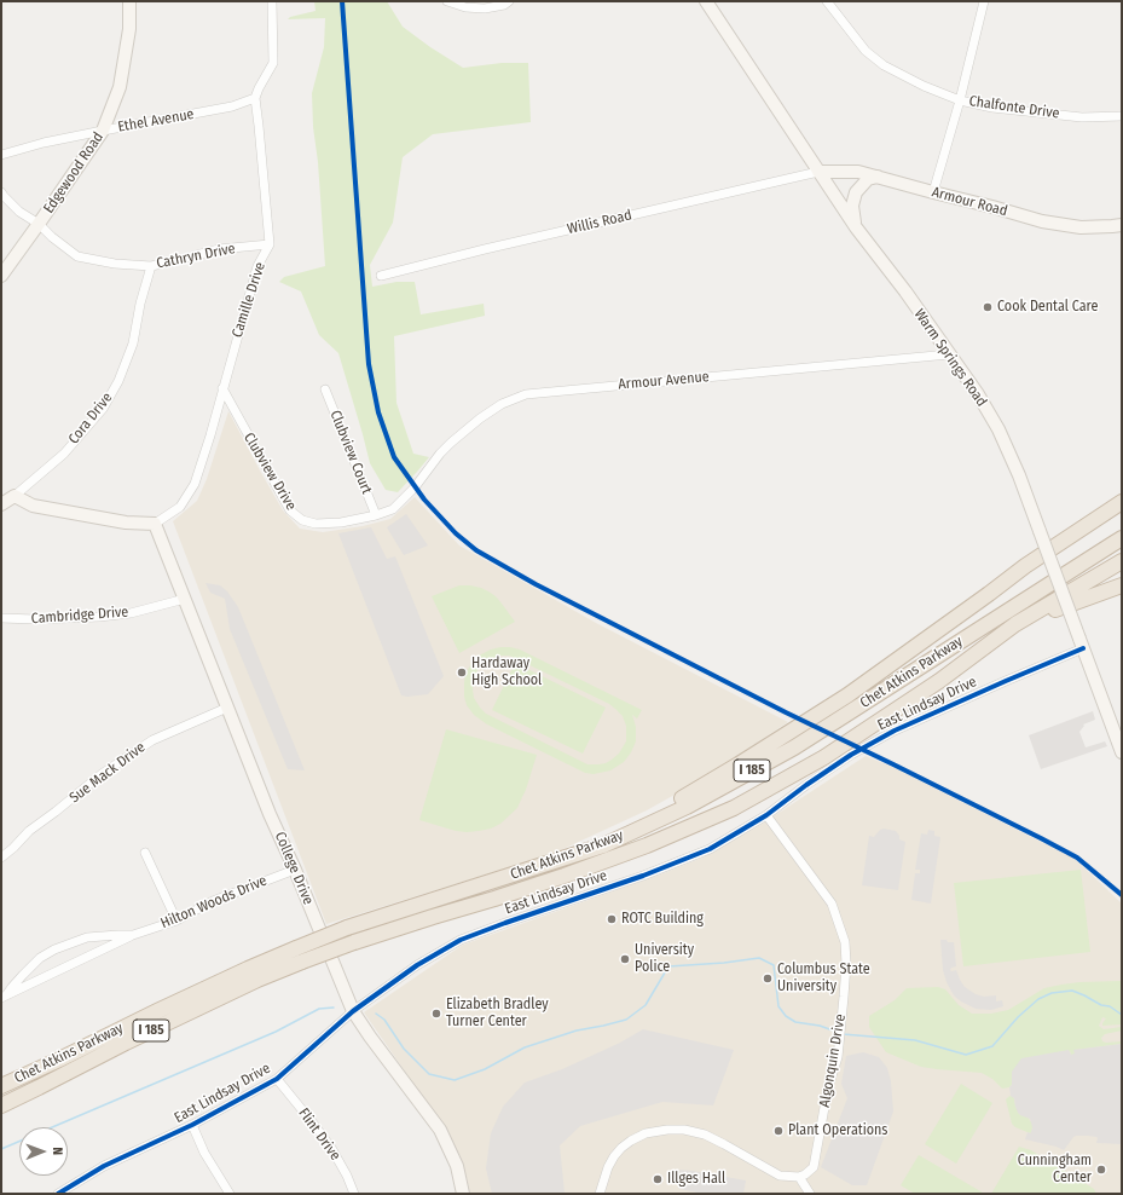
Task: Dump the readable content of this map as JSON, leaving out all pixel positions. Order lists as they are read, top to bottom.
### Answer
{
  "streets": {
    "highway": ["Chet Atkins Parkway", "I 185"],
    "street": [
      "Chalfonte Drive",
      "Ethel Avenue",
      "Edgewood Road",
      "Armour Road",
      "Willis Road",
      "Cathryn Drive",
      "Camille Drive",
      "Warm Springs Road",
      "Armour Avenue",
      "Cora Drive",
      "Clubview Court",
      "Clubview Drive",
      "Cambridge Drive",
      "East Lindsay Drive",
      "Sue Mack Drive",
      "College Drive",
      "Hilton Woods Drive",
      "Algonquin Drive",
      "Flint Drive"
    ]
  },
  "crossings": [
    ["Ethel Avenue", "Edgewood Road"],
    ["Ethel Avenue", "Camille Drive"],
    ["Edgewood Road", "Cathryn Drive"],
    ["Armour Road", "Willis Road"],
    ["Armour Road", "Warm Springs Road"],
    ["Willis Road", "Warm Springs Road"],
    ["Cathryn Drive", "Camille Drive"],
    ["Cathryn Drive", "Cora Drive"],
    ["Camille Drive", "Clubview Drive"],
    ["Camille Drive", "College Drive"],
    ["Warm Springs Road", "Armour Avenue"],
    ["Warm Springs Road", "East Lindsay Drive"],
    ["Armour Avenue", "Clubview Drive"],
    ["Clubview Court", "Clubview Drive"],
    ["Cambridge Drive", "College Drive"],
    ["East Lindsay Drive", "College Drive"],
    ["East Lindsay Drive", "Algonquin Drive"],
    ["East Lindsay Drive", "Flint Drive"],
    ["Sue Mack Drive", "College Drive"],
    ["College Drive", "Hilton Woods Drive"]
  ],
  "places": [
    "Cook Dental Care",
    "Hardaway High School",
    "ROTC Building",
    "University Police",
    "Columbus State University",
    "Elizabeth Bradley Turner Center",
    "Plant Operations",
    "Cunningham Center",
    "Illges Hall"
  ],
  "north": "right"
}
